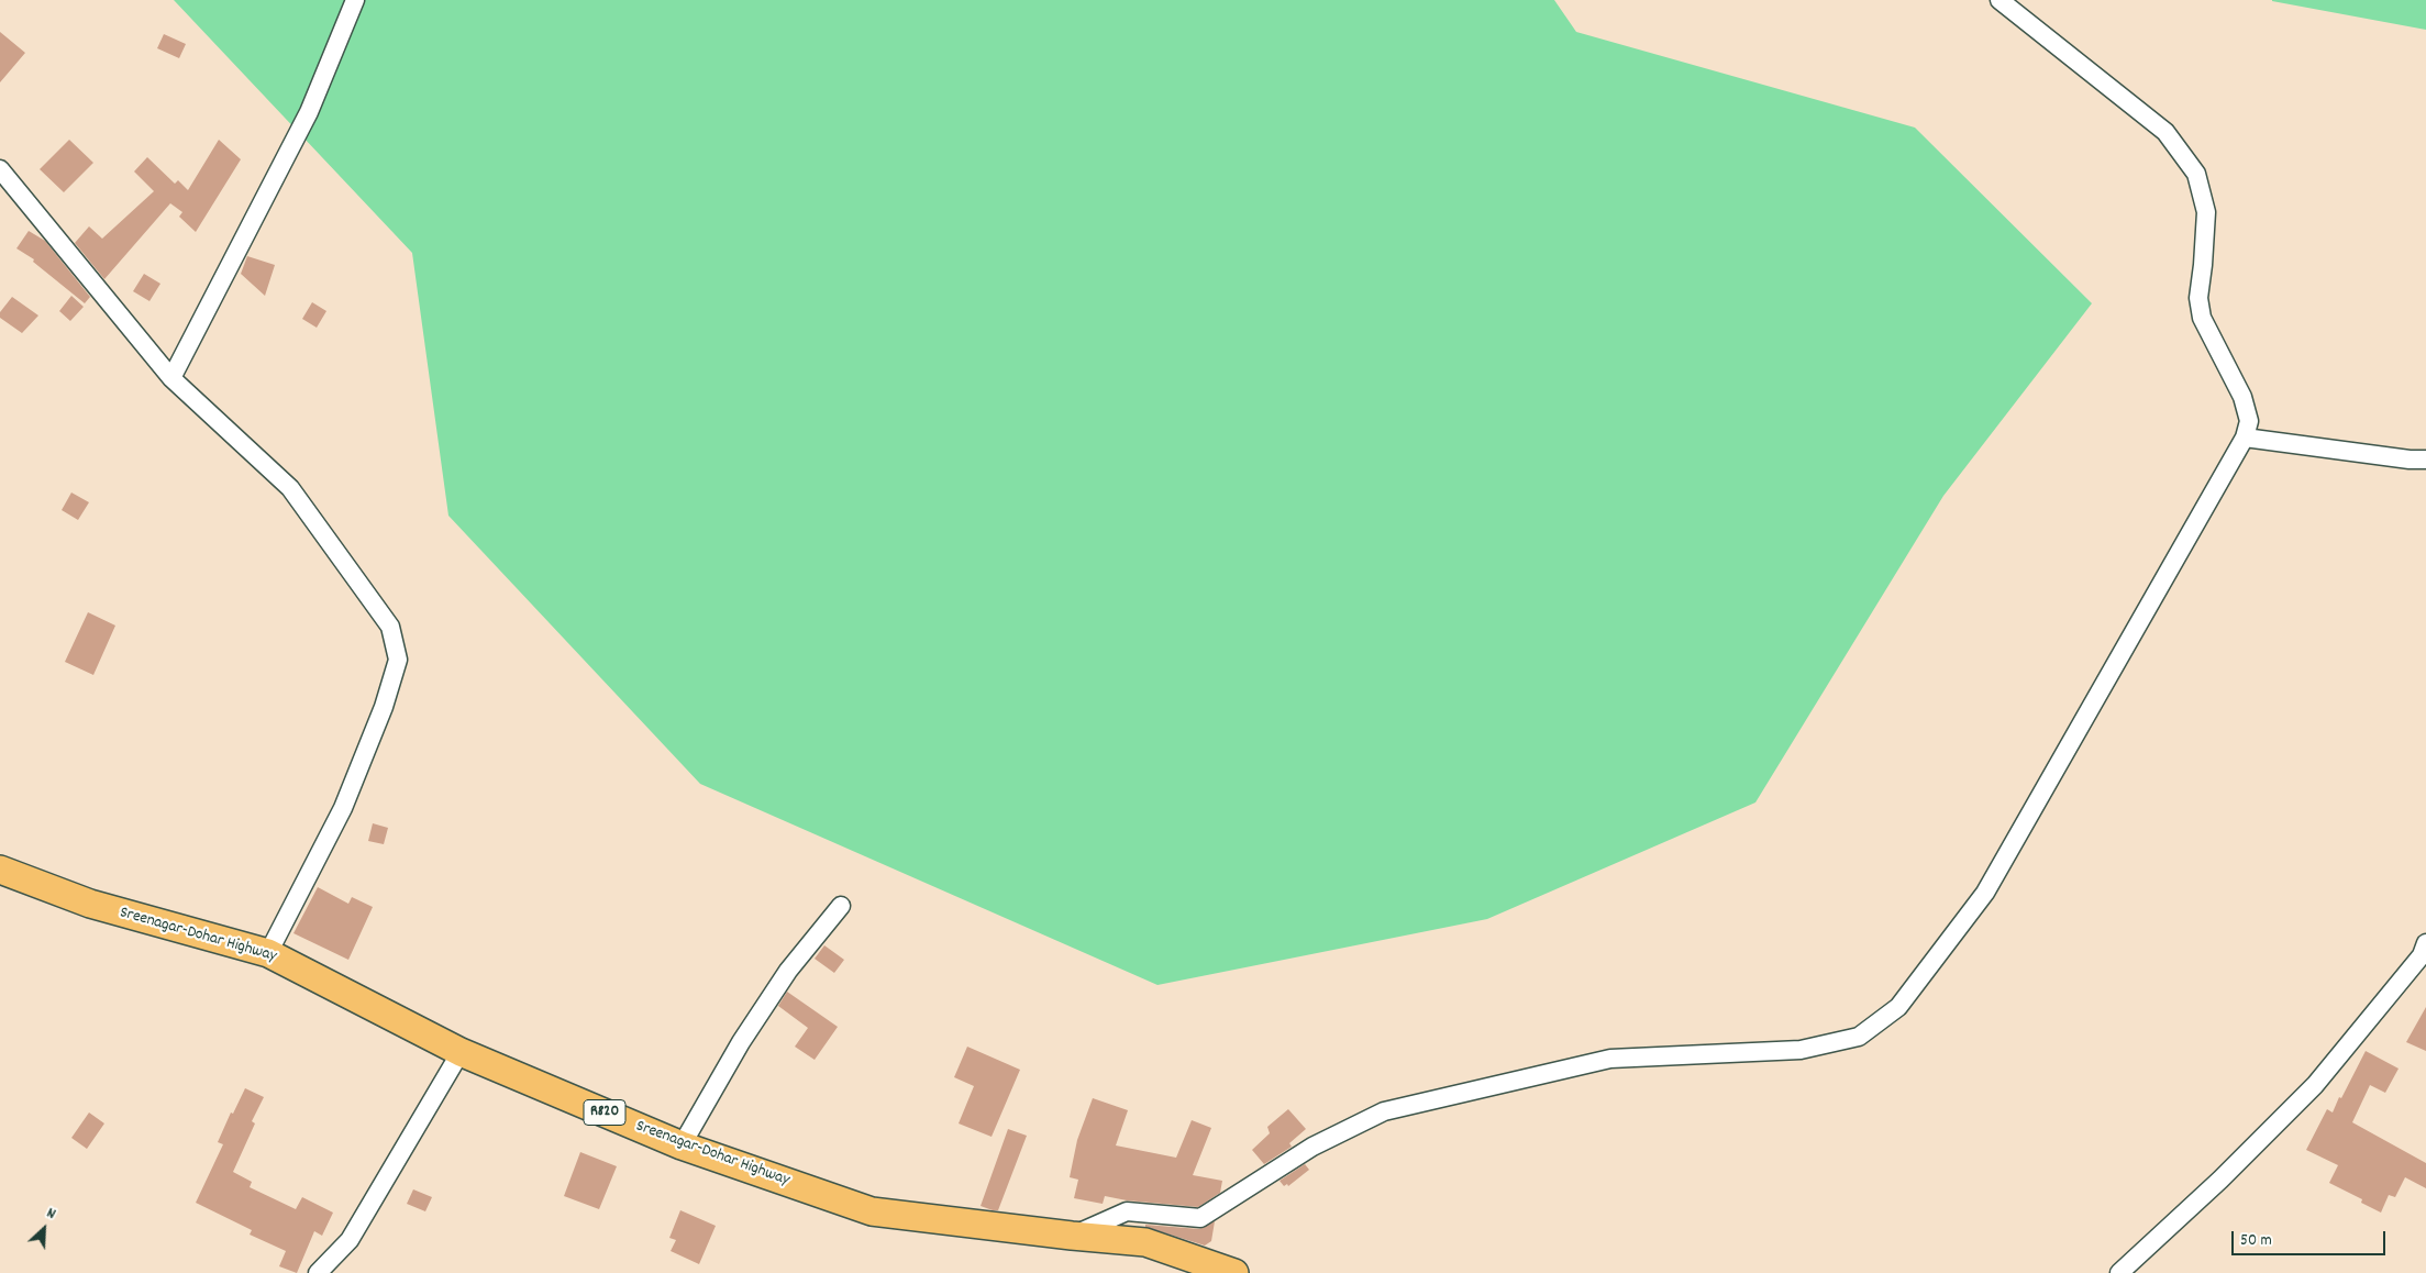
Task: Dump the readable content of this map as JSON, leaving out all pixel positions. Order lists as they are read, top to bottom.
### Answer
{
  "streets": {
    "main road": ["Sreenagar-Dohar Highway", "R820"]
  },
  "scale_bar": "50 m",
  "north": "top right"
}
